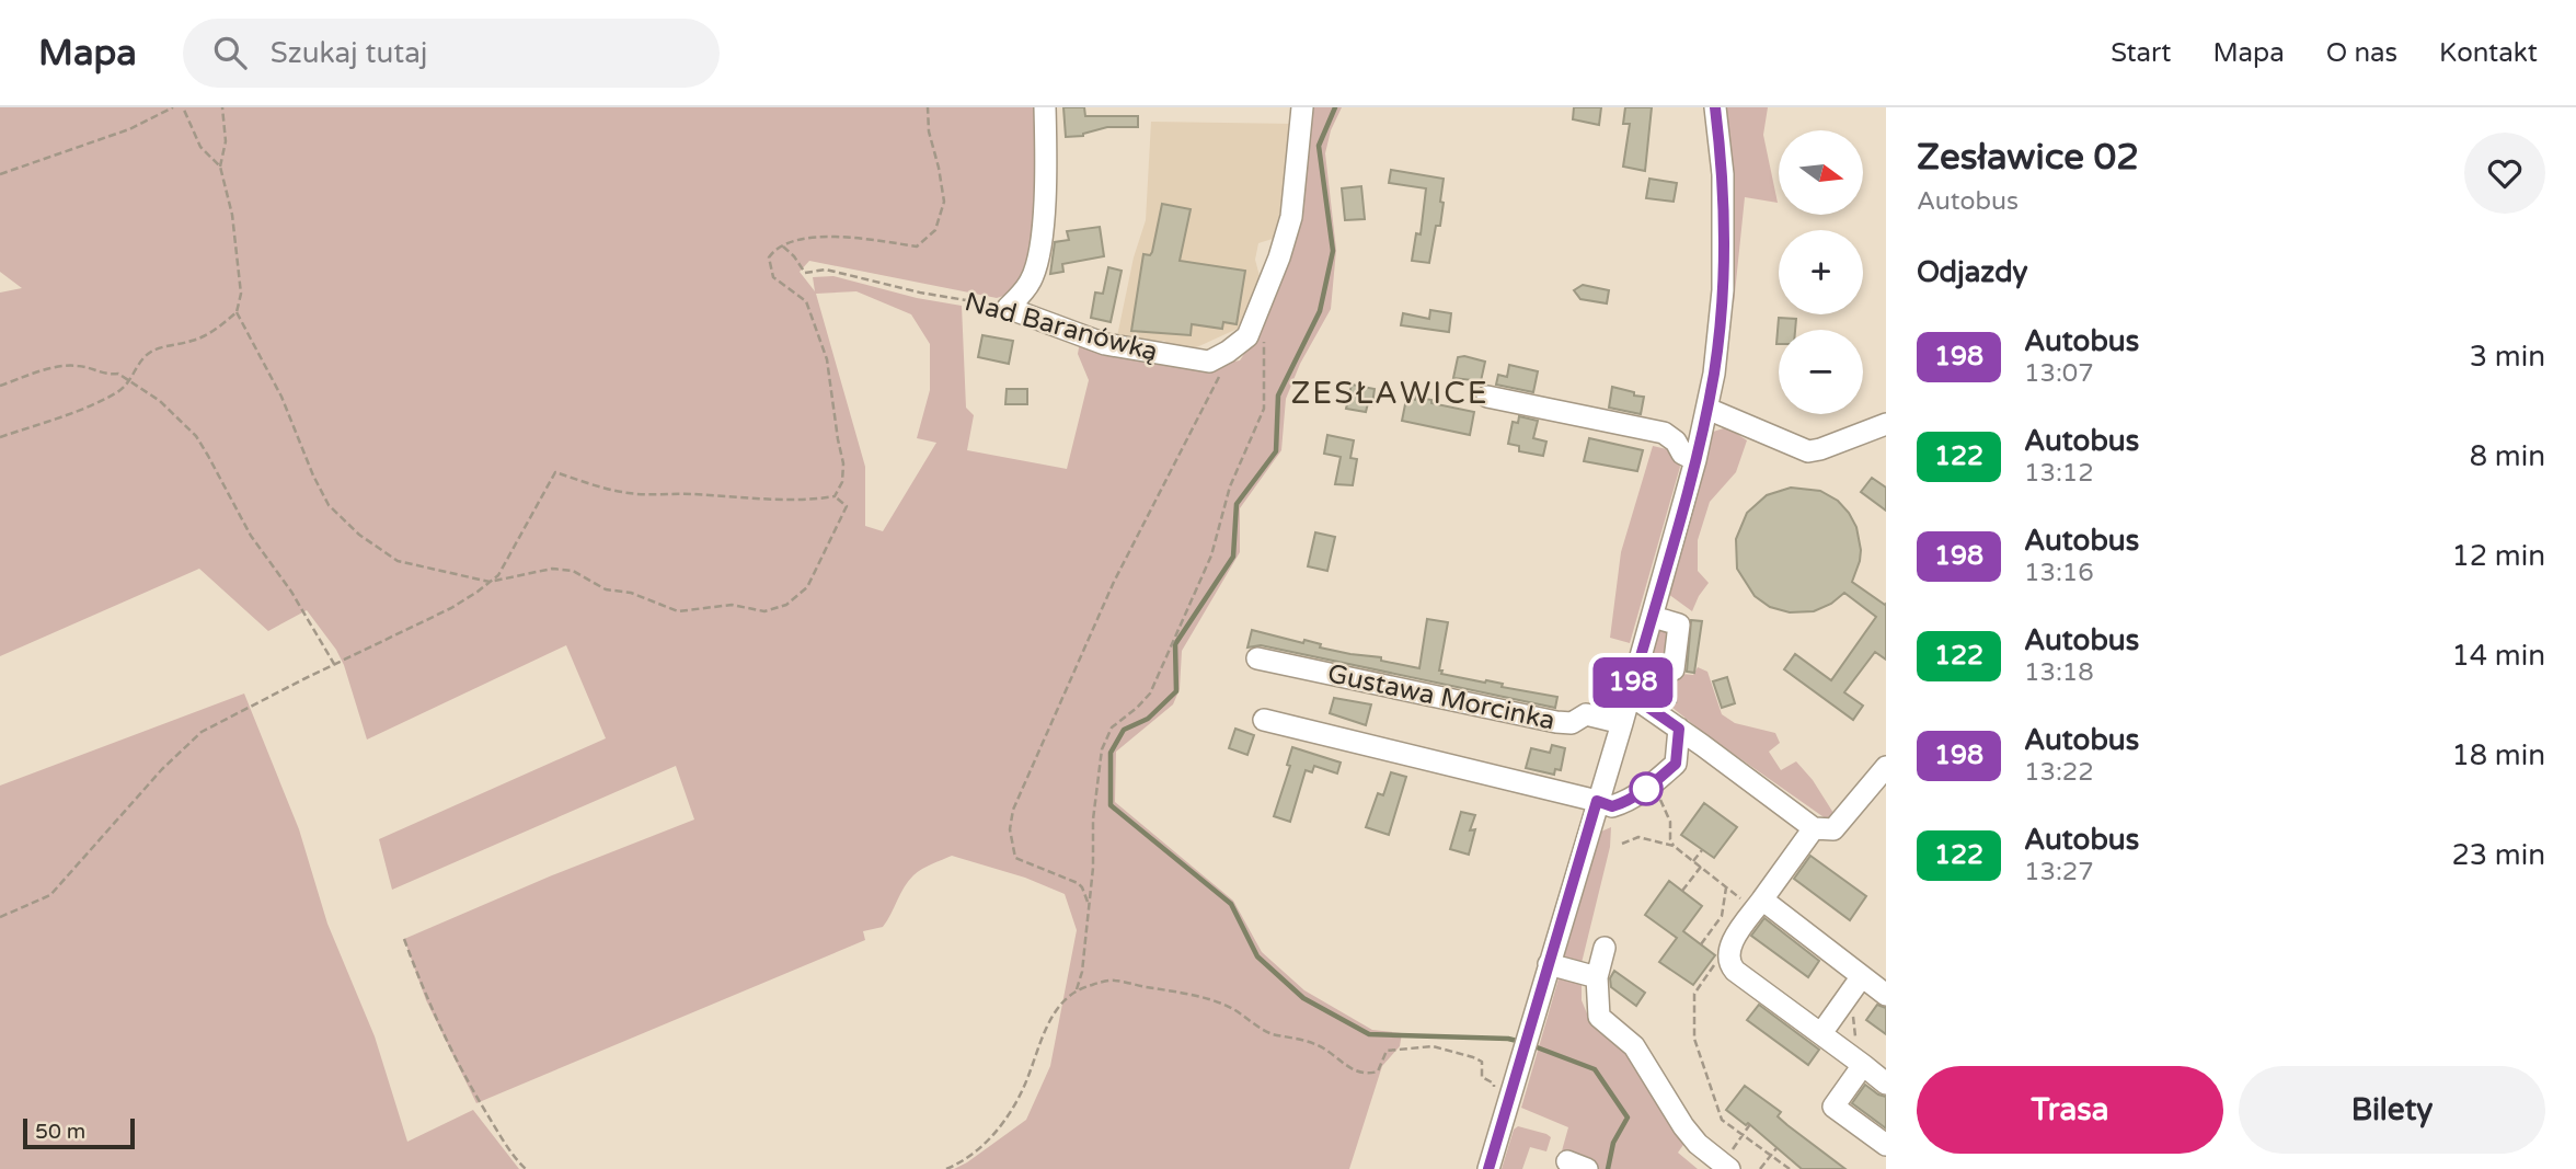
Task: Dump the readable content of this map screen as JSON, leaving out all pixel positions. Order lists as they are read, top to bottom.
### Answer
{
  "streets": {
    "street": ["Nad Baranówką", "Gustawa Morcinka"]
  },
  "districts": ["ZESŁAWICE"],
  "lines": ["bus line 198"],
  "scale_bar": "50 m",
  "north": "right",
  "page": {
    "header": "Mapa",
    "search": "Szukaj tutaj",
    "nav": [
      "Start",
      "Mapa",
      "O nas",
      "Kontakt"
    ],
    "on_map": "198",
    "heading": [
      ["Zesławice 02", "Autobus"],
      "Odjazdy"
    ],
    "map_buttons": ["+", "−"],
    "list": [
      {
        "mark": "198",
        "name": "Autobus",
        "note": "13:07",
        "value": "3 min"
      },
      {
        "mark": "122",
        "name": "Autobus",
        "note": "13:12",
        "value": "8 min"
      },
      {
        "mark": "198",
        "name": "Autobus",
        "note": "13:16",
        "value": "12 min"
      },
      {
        "mark": "122",
        "name": "Autobus",
        "note": "13:18",
        "value": "14 min"
      },
      {
        "mark": "198",
        "name": "Autobus",
        "note": "13:22",
        "value": "18 min"
      },
      {
        "mark": "122",
        "name": "Autobus",
        "note": "13:27",
        "value": "23 min"
      }
    ],
    "buttons": ["Trasa", "Bilety"],
    "scale": "50 m"
  }
}
